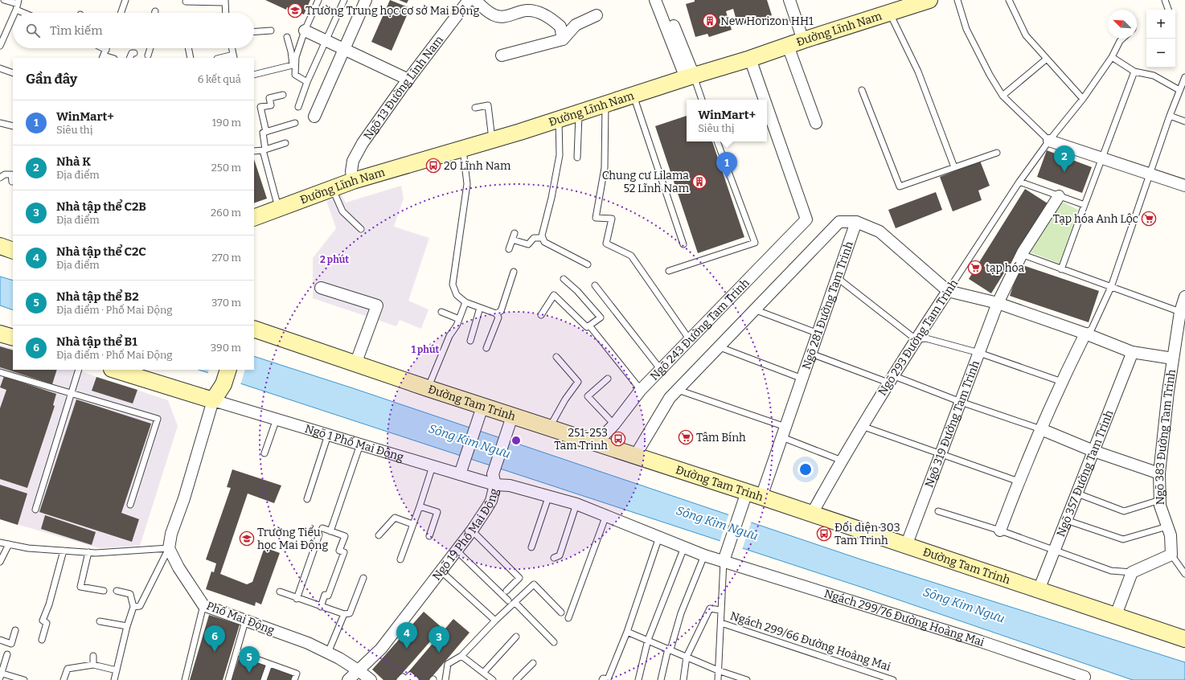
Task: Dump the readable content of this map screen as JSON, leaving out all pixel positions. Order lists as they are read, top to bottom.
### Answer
{
  "streets": {
    "main road": ["Đường Lĩnh Nam", "Đường Tam Trinh"],
    "street": [
      "Ngõ 13 Đường Lĩnh Nam",
      "Ngõ 281 Đường Tam Trinh",
      "Ngõ 243 Đường Tam Trinh",
      "Ngõ 293 Đường Tam Trinh",
      "Ngõ 319 Đường Tam Trinh",
      "Ngõ 383 Đường Tam Trinh",
      "Ngõ 1 Phố Mai Động",
      "Ngõ 357 Đường Tam Trinh",
      "Ngõ 19 Phố Mai Động",
      "Phố Mai Động",
      "Ngách 299/76 Đường Hoàng Mai"
    ],
    "lane": ["Ngách 299/66 Đường Hoàng Mai"]
  },
  "crossings": [
    ["Đường Lĩnh Nam", "Ngõ 13 Đường Lĩnh Nam"],
    ["Đường Lĩnh Nam", "Ngõ 243 Đường Tam Trinh"],
    ["Ngõ 281 Đường Tam Trinh", "Đường Tam Trinh"],
    ["Ngõ 281 Đường Tam Trinh", "Ngách 299/76 Đường Hoàng Mai"],
    ["Ngõ 243 Đường Tam Trinh", "Đường Tam Trinh"],
    ["Ngõ 293 Đường Tam Trinh", "Đường Tam Trinh"],
    ["Đường Tam Trinh", "Ngõ 319 Đường Tam Trinh"],
    ["Đường Tam Trinh", "Ngõ 357 Đường Tam Trinh"],
    ["Ngõ 1 Phố Mai Động", "Ngõ 19 Phố Mai Động"],
    ["Ngõ 19 Phố Mai Động", "Phố Mai Động"],
    ["Ngõ 19 Phố Mai Động", "Ngách 299/76 Đường Hoàng Mai"]
  ],
  "water": ["Sông Kim Ngưu"],
  "places": {
    "school or university": ["Trường Trung học cơ sở Mai Động", "Trường Tiểu học Mai Động"],
    "building": ["New Horizon HH1", "Chung cư Lilama 52 Lĩnh Nam"],
    "bus stop": ["20 Lĩnh Nam", "251-253 Tam Trinh", "Đối diện 303 Tam Trinh"],
    "supermarket": ["Tạp hóa Anh Lộc", "tạp hóa", "Tâm Bính"]
  },
  "north": "top left",
  "page": {
    "map_buttons": ["+", "−"],
    "search": "Tìm kiếm",
    "heading": ["Gần đây", "6 kết quả"],
    "popup": ["WinMart+", "Siêu thị"],
    "list": [
      {
        "mark": "1",
        "name": "WinMart+",
        "note": "Siêu thị",
        "value": "190 m"
      },
      {
        "mark": "2",
        "name": "Nhà K",
        "note": "Địa điểm",
        "value": "250 m"
      },
      {
        "mark": "3",
        "name": "Nhà tập thể C2B",
        "note": "Địa điểm",
        "value": "260 m"
      },
      {
        "mark": "4",
        "name": "Nhà tập thể C2C",
        "note": "Địa điểm",
        "value": "270 m"
      },
      {
        "mark": "5",
        "name": "Nhà tập thể B2",
        "note": "Địa điểm · Phố Mai Động",
        "value": "370 m"
      },
      {
        "mark": "6",
        "name": "Nhà tập thể B1",
        "note": "Địa điểm · Phố Mai Động",
        "value": "390 m"
      }
    ],
    "pins": [
      "2",
      "1",
      "4",
      "6",
      "3",
      "5"
    ]
  },
  "rings": ["2 phút", "1 phút"]
}
